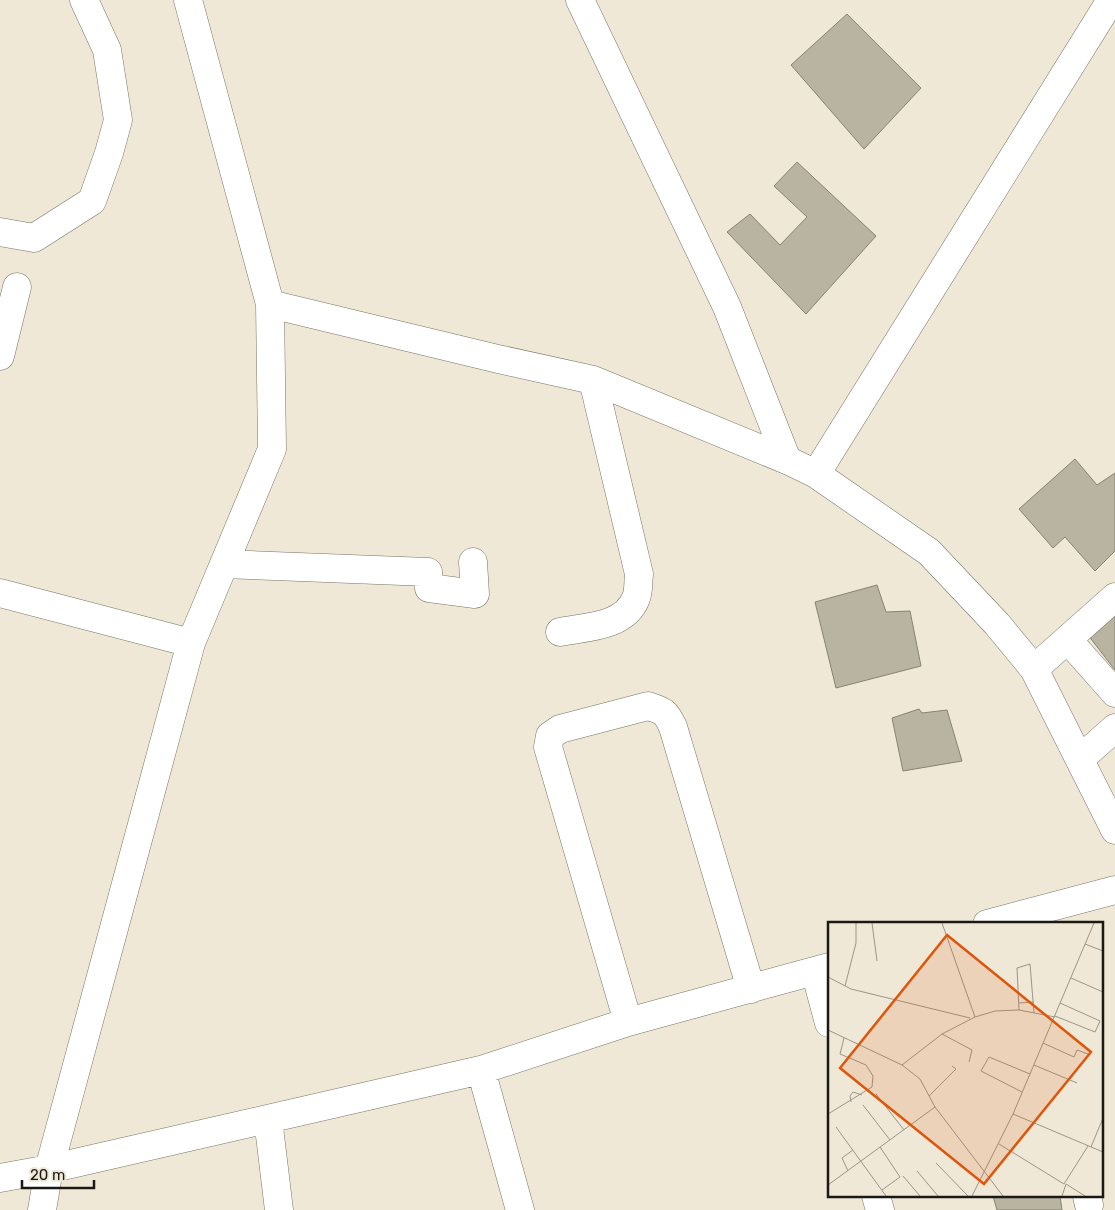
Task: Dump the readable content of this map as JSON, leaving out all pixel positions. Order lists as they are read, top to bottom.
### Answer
{
  "scale_bar": "20 m"
}
